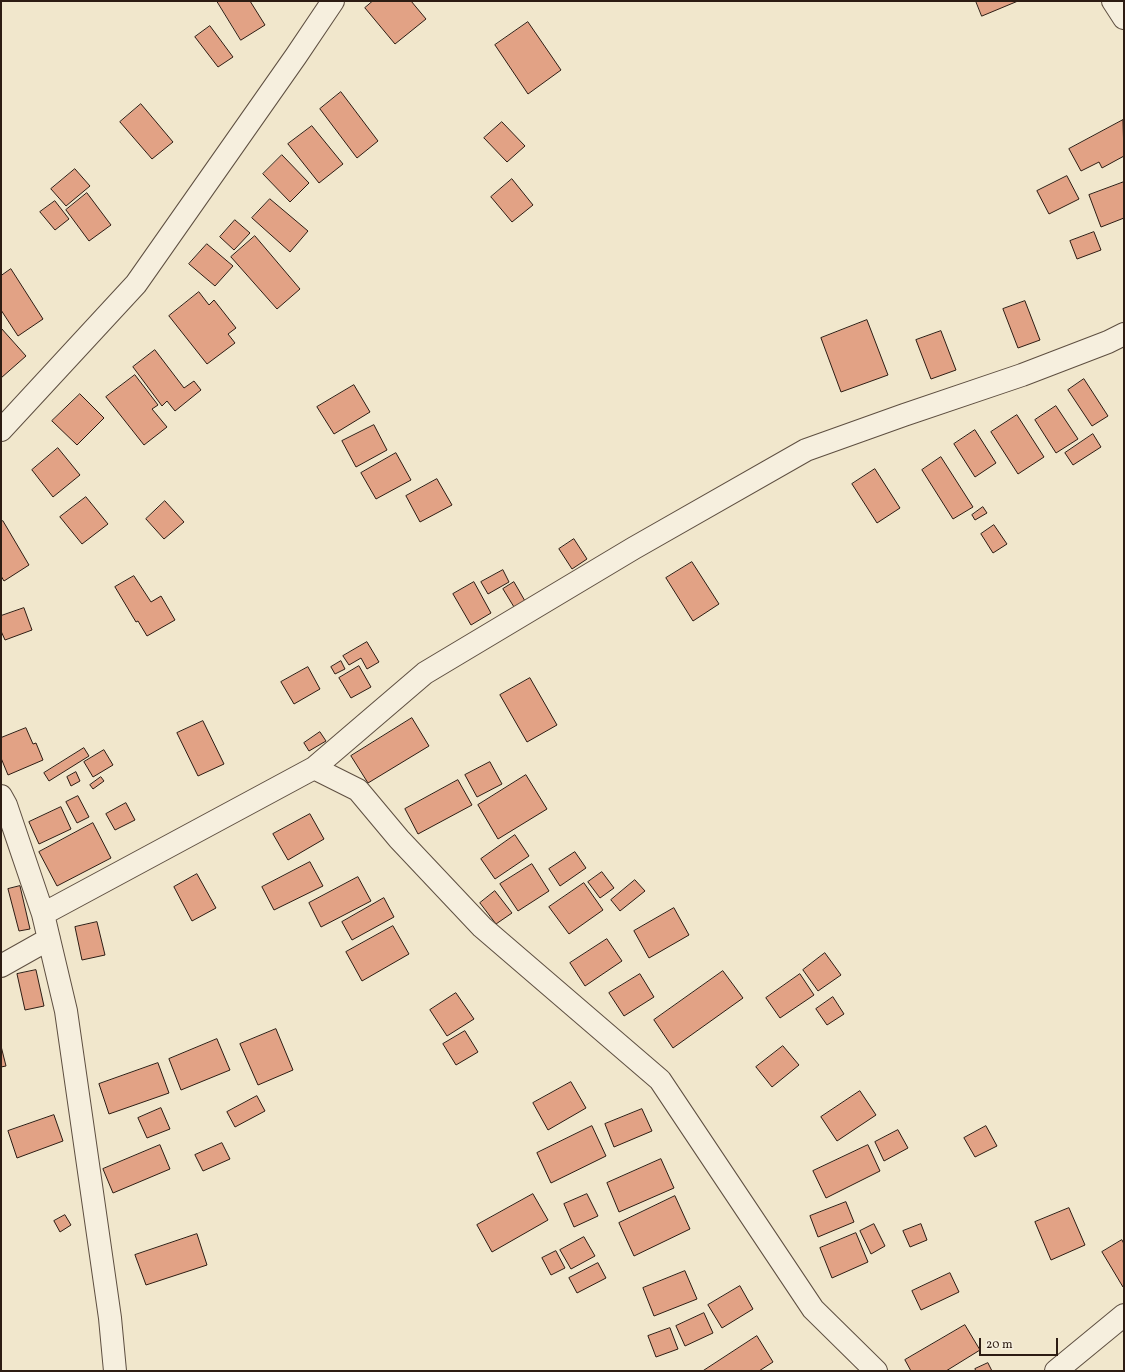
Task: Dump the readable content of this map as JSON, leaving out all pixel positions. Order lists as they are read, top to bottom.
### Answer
{
  "scale_bar": "20 m"
}
